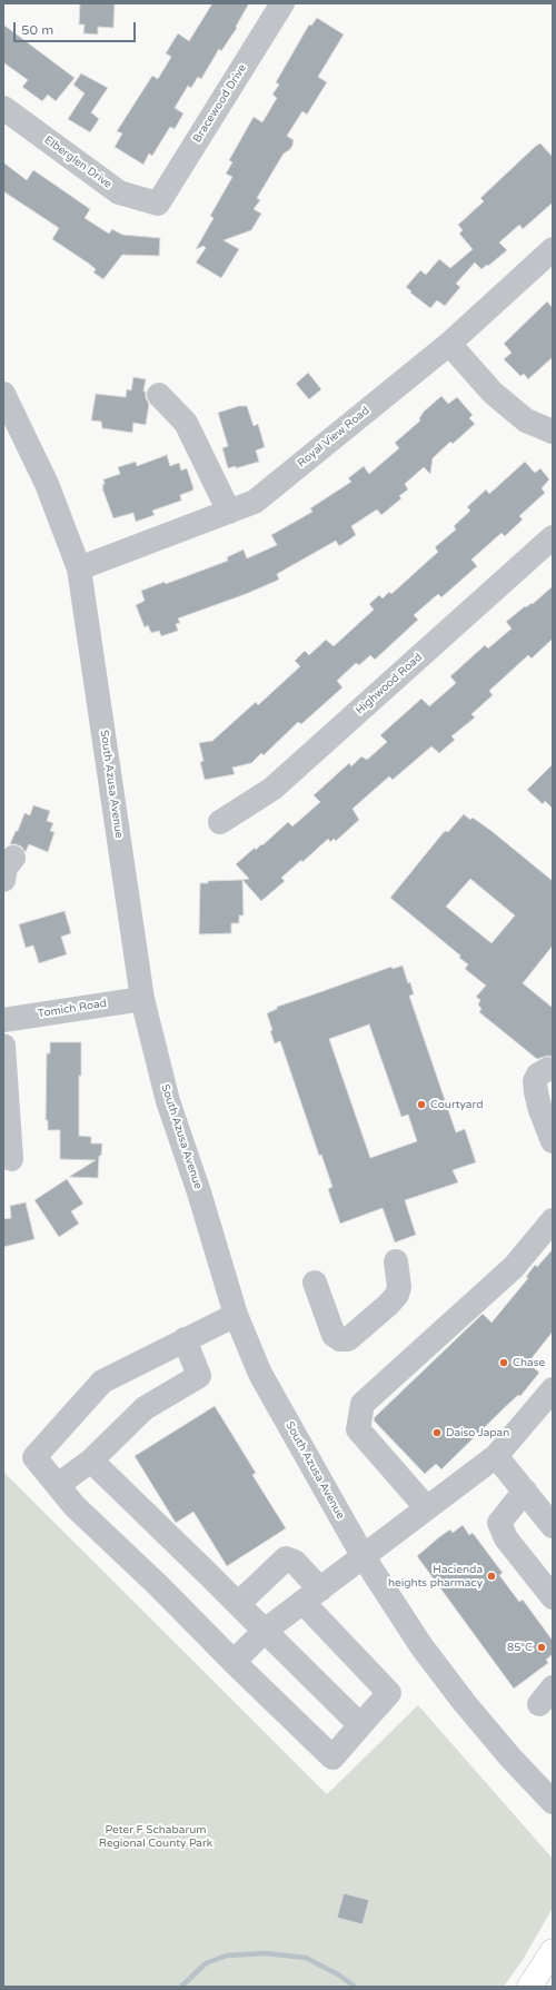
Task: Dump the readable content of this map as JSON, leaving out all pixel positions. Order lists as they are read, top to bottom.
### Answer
{
  "streets": {
    "street": [
      "Bracewood Drive",
      "Elberglen Drive",
      "Royal View Road",
      "Highwood Road",
      "South Azusa Avenue",
      "Tomich Road"
    ]
  },
  "crossings": [
    ["Bracewood Drive", "Elberglen Drive"],
    ["Royal View Road", "South Azusa Avenue"],
    ["South Azusa Avenue", "Tomich Road"]
  ],
  "parks": ["Peter F Schabarum Regional County Park"],
  "places": [
    "Courtyard",
    "Chase",
    "Daiso Japan",
    "Hacienda heights pharmacy",
    "85°C"
  ],
  "scale_bar": "50 m"
}
